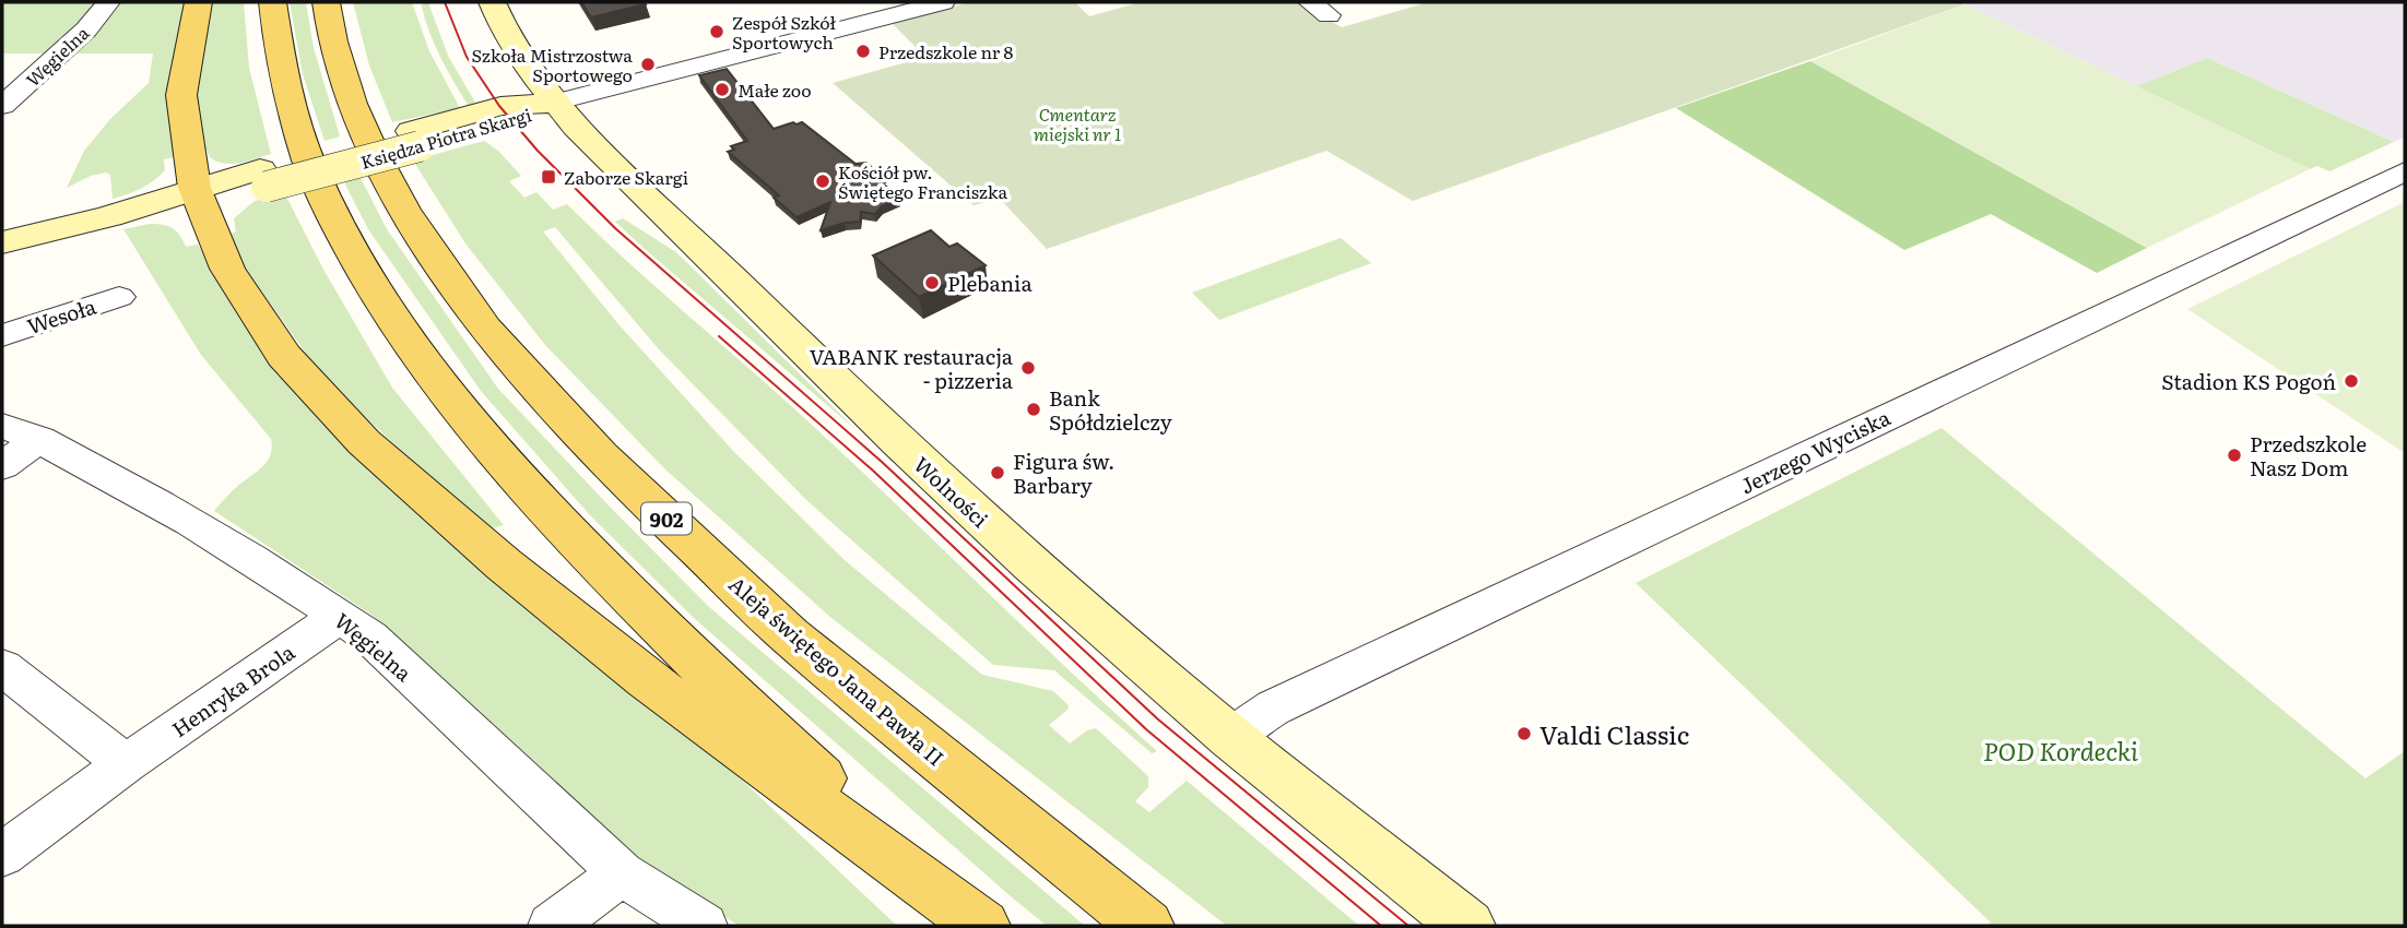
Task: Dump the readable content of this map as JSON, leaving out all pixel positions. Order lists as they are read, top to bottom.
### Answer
{
  "streets": {
    "main road": ["902", "Aleja świętego Jana Pawła II"],
    "street": [
      "Węgielna",
      "Księdza Piotra Skargi",
      "Wesoła",
      "Jerzego Wyciska",
      "Wolności",
      "Henryka Brola"
    ]
  },
  "crossings": [
    ["Węgielna", "Henryka Brola"],
    ["Księdza Piotra Skargi", "Wolności"],
    ["Jerzego Wyciska", "Wolności"]
  ],
  "parks": ["Cmentarz miejski nr 1", "POD Kordecki"],
  "places": {
    "other": [
      "Zespół Szkół Sportowych",
      "Przedszkole nr 8",
      "Szkoła Mistrzostwa Sportowego",
      "Małe zoo",
      "Kościół pw. Świętego Franciszka",
      "Plebania",
      "VABANK restauracja - pizzeria",
      "Stadion KS Pogoń",
      "Bank Spółdzielczy",
      "Przedszkole Nasz Dom",
      "Figura św. Barbary",
      "Valdi Classic"
    ],
    "transit": ["Zaborze Skargi"]
  }
}
